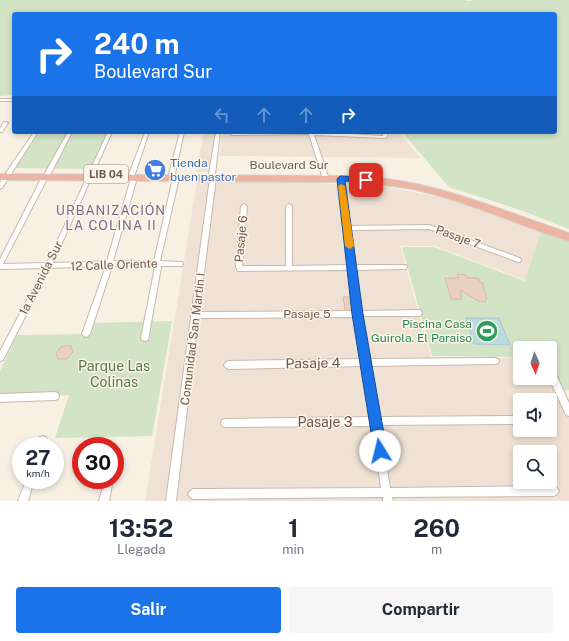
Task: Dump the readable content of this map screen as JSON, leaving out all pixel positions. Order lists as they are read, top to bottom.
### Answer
{
  "streets": {
    "highway": ["Boulevard Sur", "LIB 04"],
    "street": [
      "Pasaje 7",
      "Pasaje 6",
      "12 Calle Oriente",
      "1a Avenida Sur",
      "Pasaje 5",
      "Comunidad San Martín I",
      "Pasaje 4",
      "Pasaje 3"
    ]
  },
  "crossings": [
    ["Boulevard Sur", "1a Avenida Sur"],
    ["Boulevard Sur", "Comunidad San Martín I"],
    ["12 Calle Oriente", "1a Avenida Sur"],
    ["Pasaje 5", "Comunidad San Martín I"]
  ],
  "districts": ["URBANIZACIÓN LA COLINA II"],
  "parks": ["Parque Las Colinas"],
  "places": {
    "supermarket": ["Tienda buen pastor"],
    "sports": ["Piscina Casa Guirola. El Paraiso"]
  },
  "north": "bottom",
  "page": {
    "turn": ["240 m", "Boulevard Sur"],
    "speed": "27 km/h",
    "limit": "30",
    "eta": [
      "13:52",
      "Llegada",
      "1",
      "min",
      "260",
      "m"
    ],
    "buttons": ["Salir", "Compartir"]
  }
}
